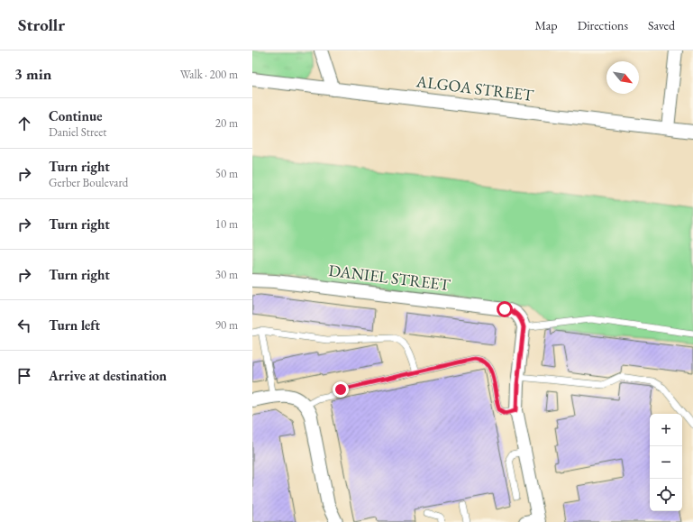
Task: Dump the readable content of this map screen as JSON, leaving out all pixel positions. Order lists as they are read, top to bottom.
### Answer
{
  "streets": {
    "street": ["ALGOA STREET", "DANIEL STREET"]
  },
  "north": "bottom right",
  "page": {
    "header": "Strollr",
    "nav": ["Map", "Directions", "Saved"],
    "heading": ["3 min", "Walk · 200 m"],
    "list": [
      ["Continue", "Daniel Street", "20 m"],
      ["Turn right", "Gerber Boulevard", "50 m"],
      ["Turn right", "10 m"],
      ["Turn right", "30 m"],
      ["Turn left", "90 m"],
      "Arrive at destination"
    ],
    "map_buttons": ["+", "−"]
  }
}
